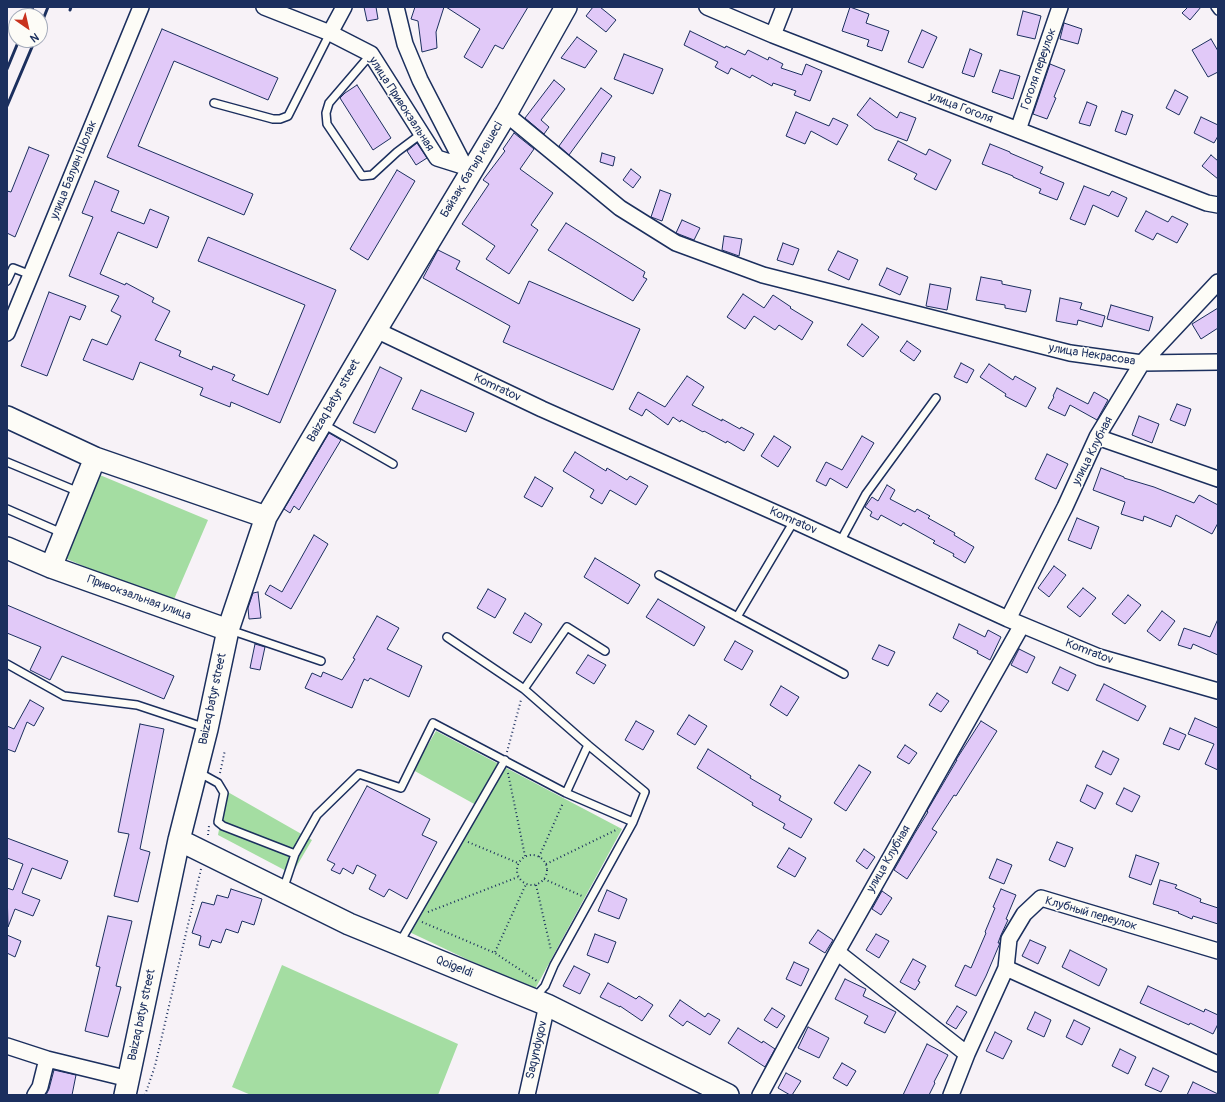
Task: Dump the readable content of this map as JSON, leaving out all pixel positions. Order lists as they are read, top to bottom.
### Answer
{
  "streets": {
    "street": [
      "Гоголя переулок",
      "улица Привокзальная",
      "улица Гоголя",
      "улица Балуан Шолак",
      "Байзақ батыр көшесі",
      "улица Некрасова",
      "Komratov",
      "Baizaq batyr street",
      "улица Клубная",
      "Привокзальная улица",
      "Клубный переулок",
      "Qoigeldi",
      "Saqyndyqov"
    ]
  },
  "crossings": [
    ["Гоголя переулок", "улица Гоголя"],
    ["улица Привокзальная", "Байзақ батыр көшесі"],
    ["Байзақ батыр көшесі", "улица Некрасова"],
    ["Байзақ батыр көшесі", "Komratov"],
    ["Байзақ батыр көшесі", "Baizaq batyr street"],
    ["улица Некрасова", "улица Клубная"],
    ["Komratov", "Baizaq batyr street"],
    ["Komratov", "улица Клубная"],
    ["Baizaq batyr street", "Привокзальная улица"],
    ["Baizaq batyr street", "Qoigeldi"],
    ["Qoigeldi", "Saqyndyqov"]
  ],
  "north": "bottom right"
}
